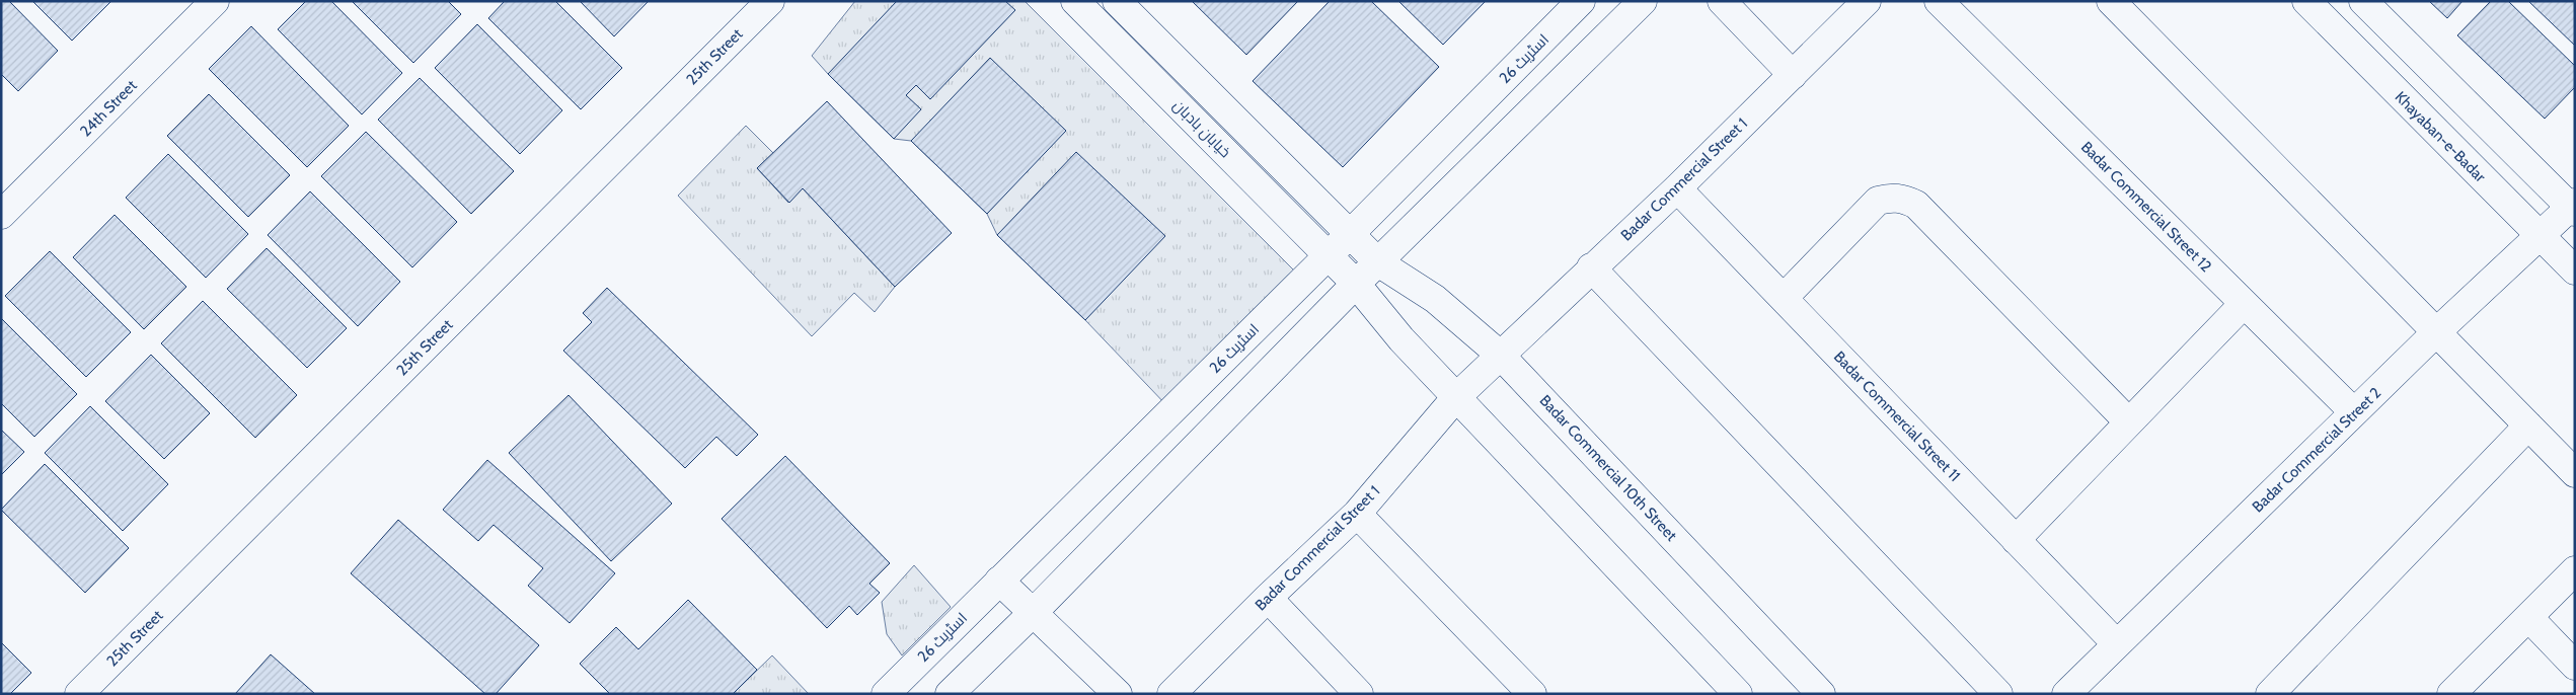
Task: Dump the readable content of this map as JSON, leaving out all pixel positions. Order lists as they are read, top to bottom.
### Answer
{
  "streets": {
    "street": [
      "25th Street",
      "اسٹریٹ 26",
      "24th Street",
      "خیابان بادبان",
      "Khayaban-e-Badar",
      "Badar Commercial Street 1",
      "Badar Commercial Street 12",
      "Badar Commercial Street 11",
      "Badar Commercial Street 2",
      "Badar Commercial 10th Street"
    ]
  },
  "crossings": [
    ["اسٹریٹ 26", "خیابان بادبان"],
    ["خیابان بادبان", "Badar Commercial 10th Street"],
    ["Khayaban-e-Badar", "Badar Commercial Street 2"],
    ["Badar Commercial Street 1", "Badar Commercial Street 11"],
    ["Badar Commercial Street 1", "Badar Commercial 10th Street"],
    ["Badar Commercial Street 12", "Badar Commercial Street 2"],
    ["Badar Commercial Street 11", "Badar Commercial Street 2"]
  ]
}
